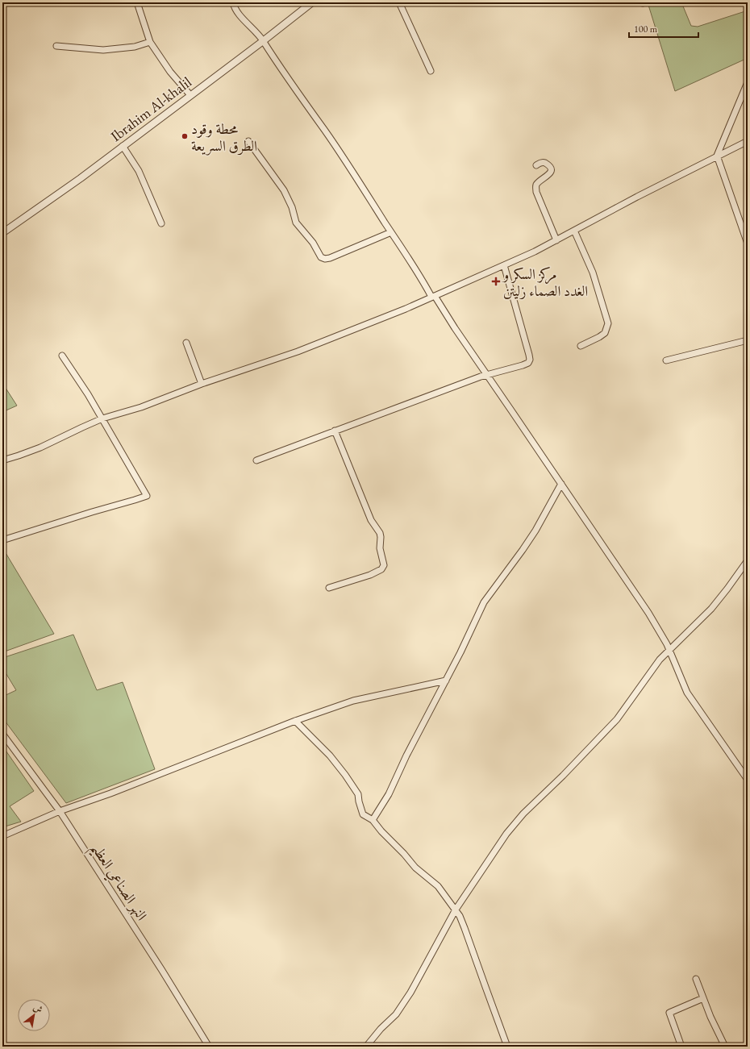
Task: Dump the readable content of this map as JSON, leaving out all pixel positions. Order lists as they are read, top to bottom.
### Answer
{
  "streets": {
    "street": ["Ibrahim Al-khalil", "النهر الصناعي العظيم"]
  },
  "places": {
    "other": ["محطة وقود الطرق السريعة"],
    "health": ["مركز السكر و الغدد الصماء زليتن"]
  },
  "scale_bar": "100 m",
  "north": "top right"
}
